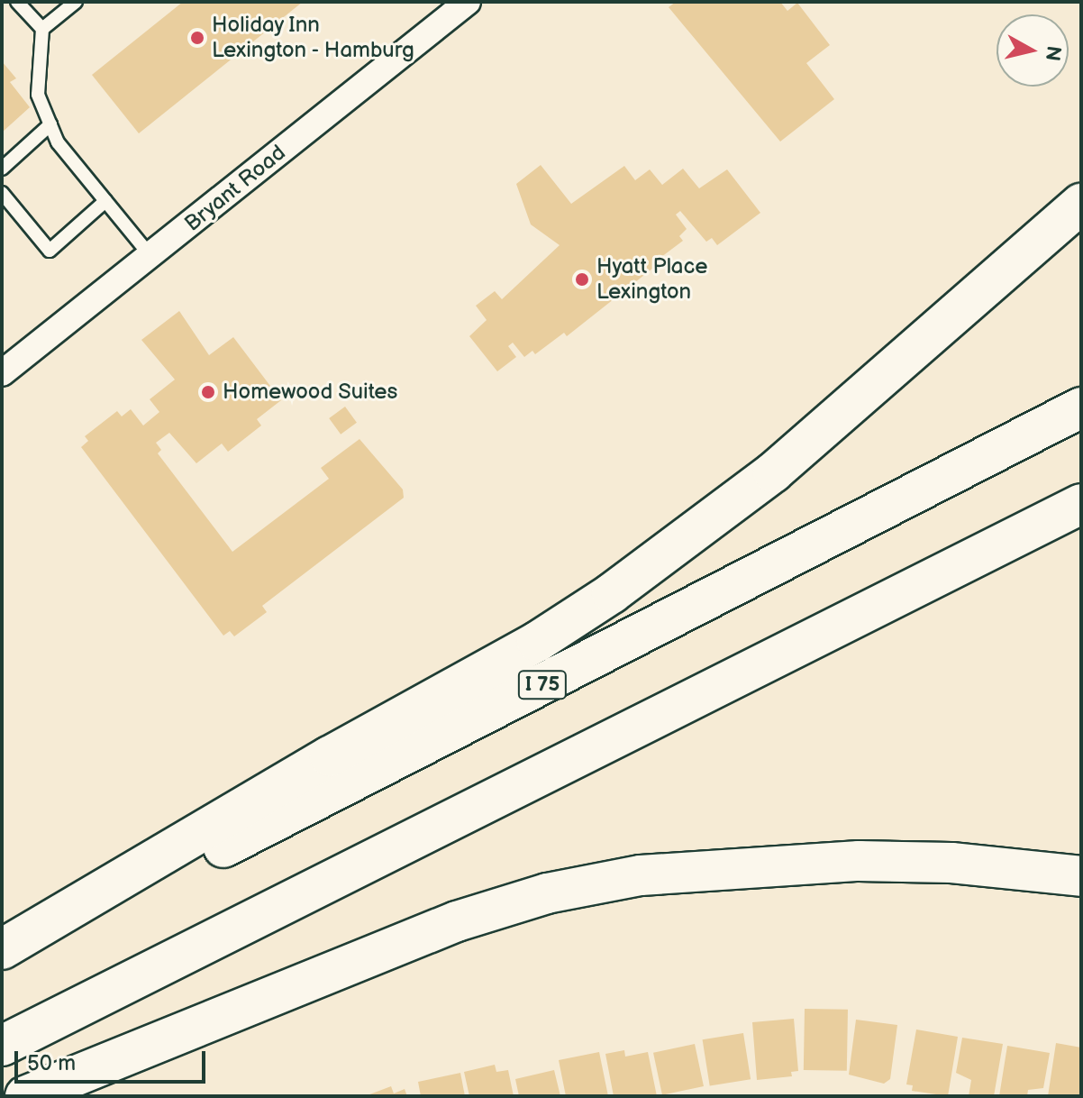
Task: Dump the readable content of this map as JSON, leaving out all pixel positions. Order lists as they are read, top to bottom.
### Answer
{
  "streets": {
    "highway": ["I 75"],
    "street": ["Bryant Road"]
  },
  "places": ["Holiday Inn Lexington - Hamburg", "Hyatt Place Lexington", "Homewood Suites"],
  "scale_bar": "50 m",
  "north": "right"
}
